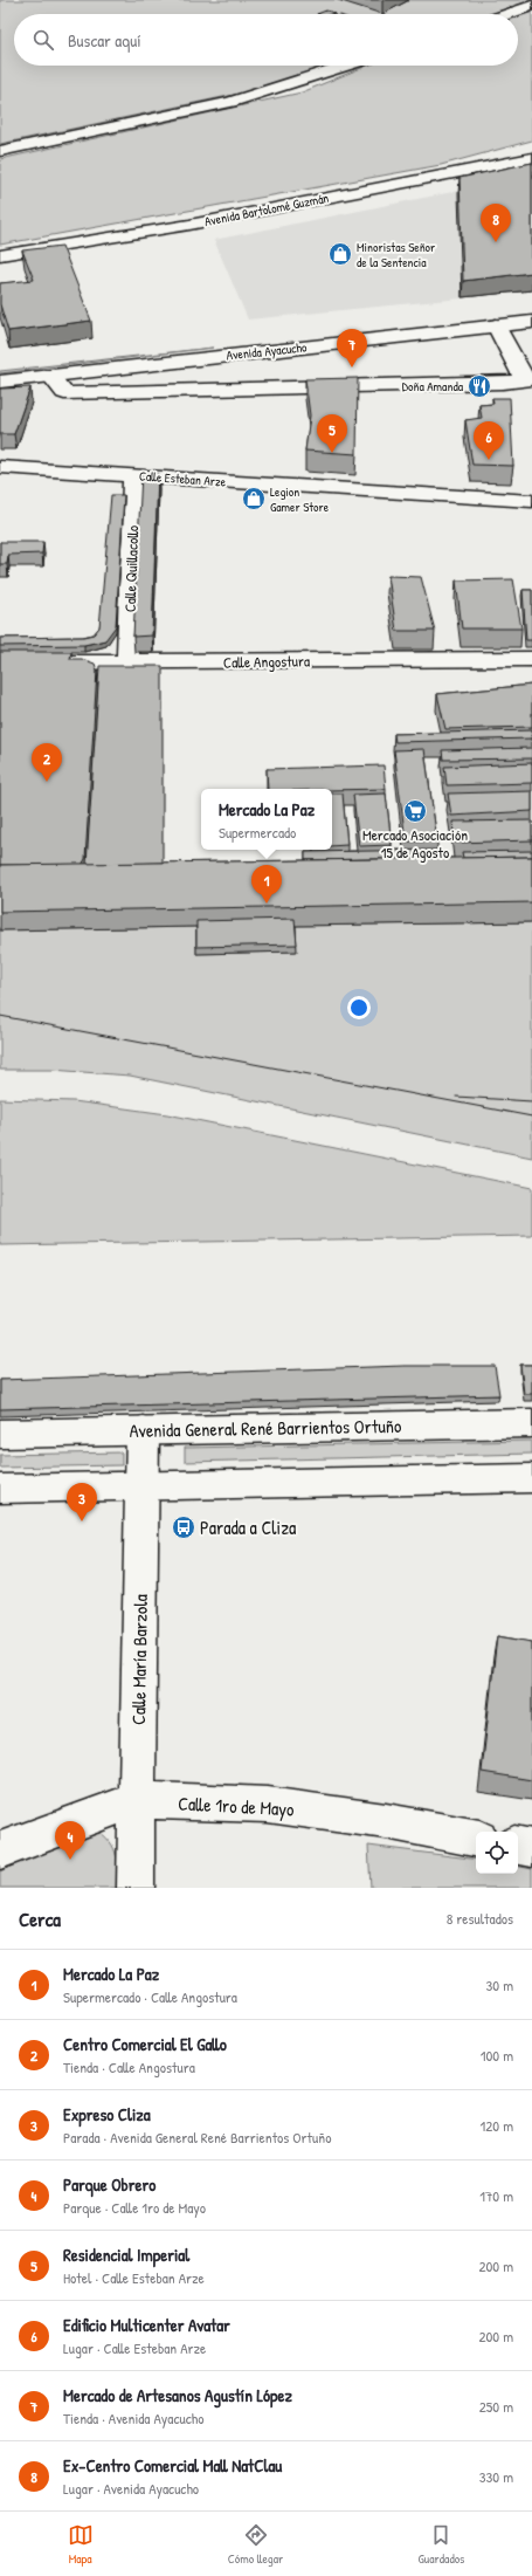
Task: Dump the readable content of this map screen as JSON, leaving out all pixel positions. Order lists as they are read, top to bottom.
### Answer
{
  "streets": {
    "street": [
      "Avenida Bartolomé Guzmán",
      "Avenida Ayacucho",
      "Calle Esteban Arze",
      "Calle Quillacollo",
      "Calle Angostura",
      "Avenida General René Barrientos Ortuño",
      "Calle María Barzola",
      "Calle 1ro de Mayo"
    ]
  },
  "crossings": [
    ["Calle Esteban Arze", "Calle Quillacollo"],
    ["Calle Quillacollo", "Calle Angostura"],
    ["Avenida General René Barrientos Ortuño", "Calle María Barzola"],
    ["Calle María Barzola", "Calle 1ro de Mayo"]
  ],
  "places": {
    "shop": ["Minoristas Señor de la Sentencia", "Legion Gamer Store"],
    "restaurant": ["Doña Amanda"],
    "supermarket": ["Mercado Asociación 15 de Agosto"],
    "bus stop": ["Parada a Cliza"]
  },
  "page": {
    "search": "Buscar aquí",
    "pins": [
      "8",
      "7",
      "5",
      "6",
      "2",
      "1",
      "3",
      "4"
    ],
    "popup": ["Mercado La Paz", "Supermercado"],
    "heading": ["Cerca", "8 resultados"],
    "list": [
      {
        "mark": "1",
        "name": "Mercado La Paz",
        "note": "Supermercado · Calle Angostura",
        "value": "30 m"
      },
      {
        "mark": "2",
        "name": "Centro Comercial El Gallo",
        "note": "Tienda · Calle Angostura",
        "value": "100 m"
      },
      {
        "mark": "3",
        "name": "Expreso Cliza",
        "note": "Parada · Avenida General René Barrientos Ortuño",
        "value": "120 m"
      },
      {
        "mark": "4",
        "name": "Parque Obrero",
        "note": "Parque · Calle 1ro de Mayo",
        "value": "170 m"
      },
      {
        "mark": "5",
        "name": "Residencial Imperial",
        "note": "Hotel · Calle Esteban Arze",
        "value": "200 m"
      },
      {
        "mark": "6",
        "name": "Edificio Multicenter Avatar",
        "note": "Lugar · Calle Esteban Arze",
        "value": "200 m"
      },
      {
        "mark": "7",
        "name": "Mercado de Artesanos Agustín López",
        "note": "Tienda · Avenida Ayacucho",
        "value": "250 m"
      },
      {
        "mark": "8",
        "name": "Ex-Centro Comercial Mall NatClau",
        "note": "Lugar · Avenida Ayacucho",
        "value": "330 m"
      }
    ],
    "nav": ["Mapa", "Cómo llegar", "Guardados"]
  }
}
